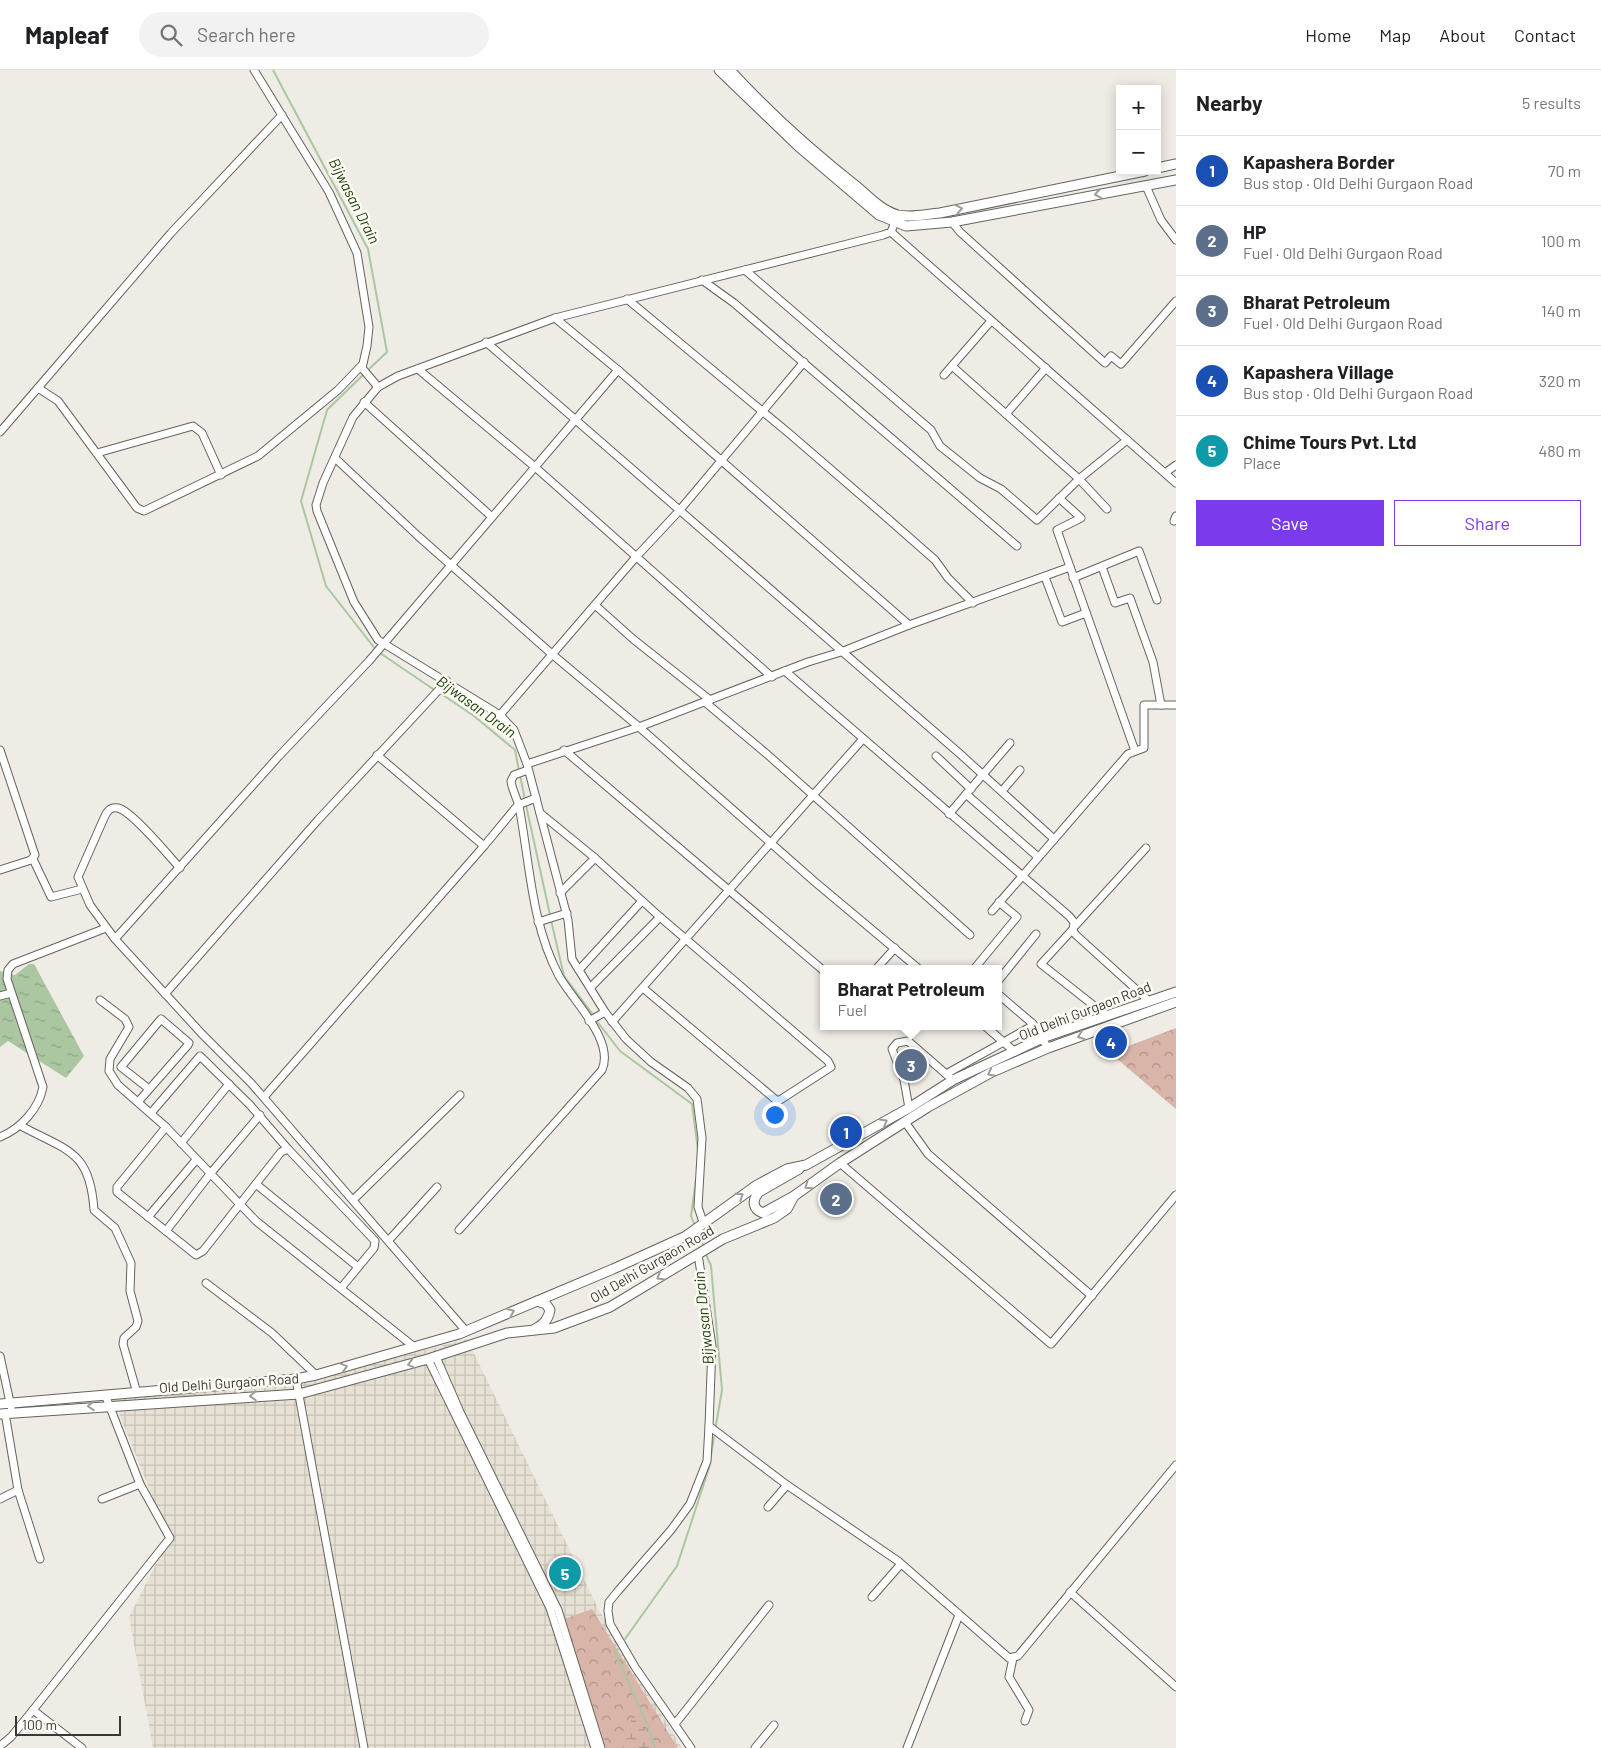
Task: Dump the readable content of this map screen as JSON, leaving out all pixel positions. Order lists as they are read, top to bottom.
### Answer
{
  "streets": {
    "main road": ["Old Delhi Gurgaon Road"]
  },
  "water": ["Bijwasan Drain"],
  "scale_bar": "100 m",
  "page": {
    "header": "Mapleaf",
    "search": "Search here",
    "nav": [
      "Home",
      "Map",
      "About",
      "Contact"
    ],
    "heading": ["Nearby", "5 results"],
    "map_buttons": ["+", "−"],
    "list": [
      {
        "mark": "1",
        "name": "Kapashera Border",
        "note": "Bus stop · Old Delhi Gurgaon Road",
        "value": "70 m"
      },
      {
        "mark": "2",
        "name": "HP",
        "note": "Fuel · Old Delhi Gurgaon Road",
        "value": "100 m"
      },
      {
        "mark": "3",
        "name": "Bharat Petroleum",
        "note": "Fuel · Old Delhi Gurgaon Road",
        "value": "140 m"
      },
      {
        "mark": "4",
        "name": "Kapashera Village",
        "note": "Bus stop · Old Delhi Gurgaon Road",
        "value": "320 m"
      },
      {
        "mark": "5",
        "name": "Chime Tours Pvt. Ltd",
        "note": "Place",
        "value": "480 m"
      }
    ],
    "buttons": ["Save", "Share"],
    "popup": ["Bharat Petroleum", "Fuel"],
    "pins": [
      "4",
      "3",
      "1",
      "2",
      "5"
    ],
    "scale": "100 m"
  }
}
